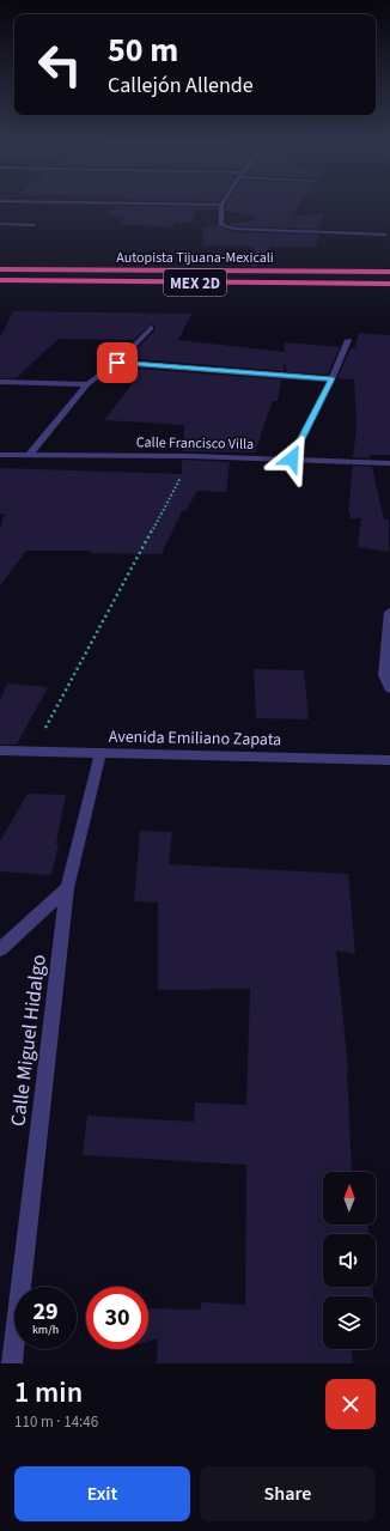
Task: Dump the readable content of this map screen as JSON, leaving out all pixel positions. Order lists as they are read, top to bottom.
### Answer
{
  "streets": {
    "highway": ["Autopista Tijuana-Mexicali", "MEX 2D"],
    "street": ["Calle Francisco Villa", "Avenida Emiliano Zapata", "Calle Miguel Hidalgo"]
  },
  "crossings": [
    ["Avenida Emiliano Zapata", "Calle Miguel Hidalgo"]
  ],
  "north": "top",
  "page": {
    "turn": ["50 m", "Callejón Allende"],
    "speed": "29 km/h",
    "limit": "30",
    "heading": ["1 min", "110 m · 14:46"],
    "buttons": ["Exit", "Share"]
  }
}
